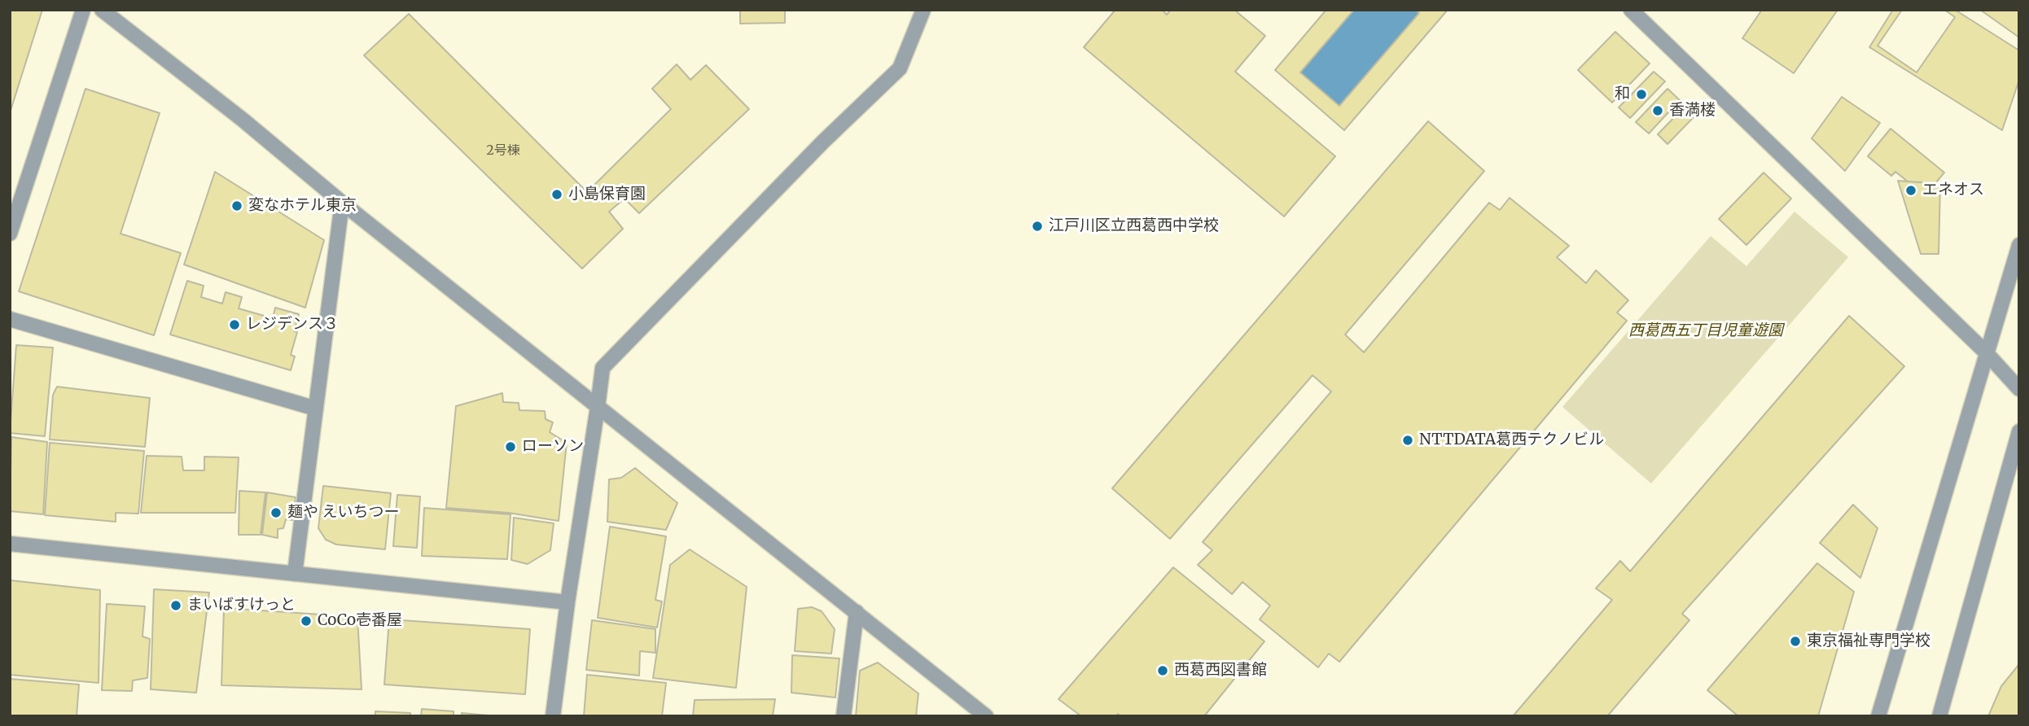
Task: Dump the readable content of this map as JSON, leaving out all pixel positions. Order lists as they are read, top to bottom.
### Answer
{
  "parks": ["西葛西五丁目児童遊園"],
  "places": [
    "和",
    "香満楼",
    "エネオス",
    "小島保育園",
    "変なホテル東京",
    "江戸川区立西葛西中学校",
    "レジデンス３",
    "NTTDATA葛西テクノビル",
    "ローソン",
    "麺や えいちつー",
    "まいばすけっと",
    "CoCo壱番屋",
    "東京福祉専門学校",
    "西葛西図書館"
  ],
  "house_numbers": ["2号棟"]
}
